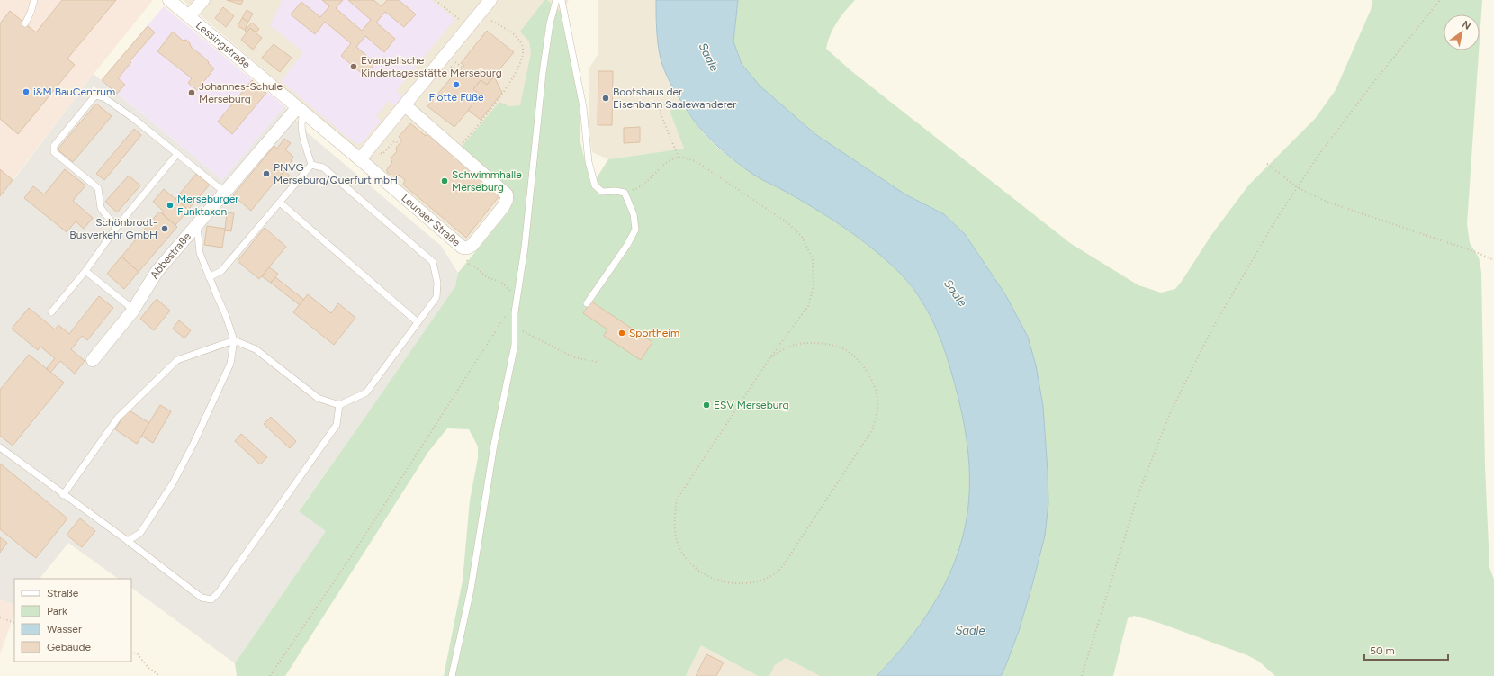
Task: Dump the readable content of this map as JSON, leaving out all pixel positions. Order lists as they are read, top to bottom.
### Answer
{
  "streets": {
    "street": ["Lessingstraße", "Leunaer Straße", "Abbestraße"]
  },
  "crossings": [
    ["Lessingstraße", "Leunaer Straße"],
    ["Lessingstraße", "Abbestraße"]
  ],
  "water": ["Saale"],
  "places": [
    "Evangelische Kindertagesstätte Merseburg",
    "Flotte Füße",
    "i&M BauCentrum",
    "Johannes-Schule Merseburg",
    "Bootshaus der Eisenbahn Saalewanderer",
    "PNVG Merseburg/Querfurt mbH",
    "Schwimmhalle Merseburg",
    "Merseburger Funktaxen",
    "Schönbrodt- Busverkehr GmbH",
    "Sportheim",
    "ESV Merseburg"
  ],
  "legend": [
    "Straße",
    "Park",
    "Wasser",
    "Gebäude"
  ],
  "scale_bar": "50 m",
  "north": "top right"
}
